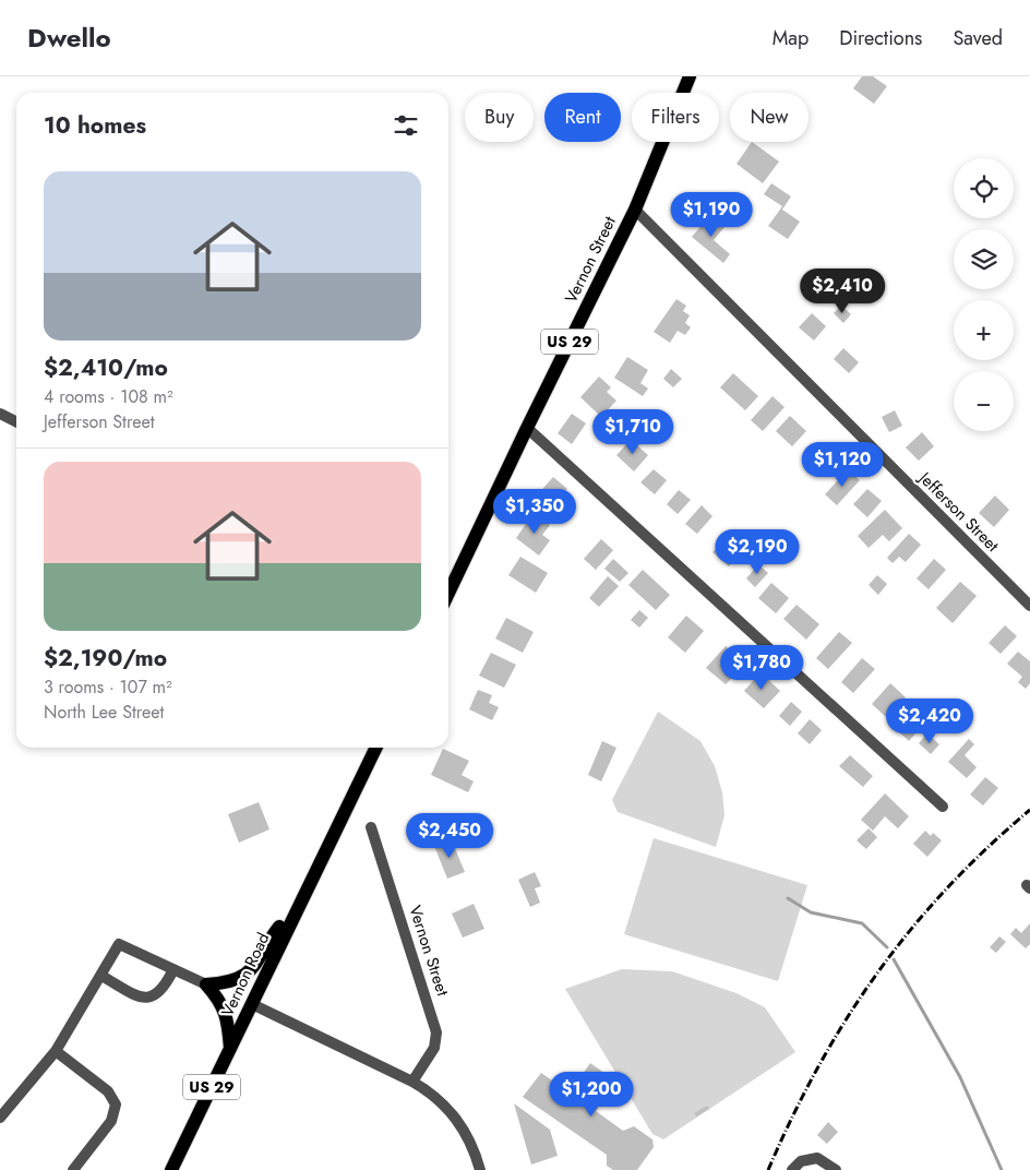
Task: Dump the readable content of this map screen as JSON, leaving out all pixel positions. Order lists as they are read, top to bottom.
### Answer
{
  "streets": {
    "main road": ["Vernon Street", "US 29", "Vernon Road"],
    "street": ["Jefferson Street"]
  },
  "crossings": [
    ["Vernon Street", "Jefferson Street"]
  ],
  "page": {
    "header": "Dwello",
    "nav": ["Map", "Directions", "Saved"],
    "chip": [
      "Buy",
      "Rent",
      "Filters",
      "New"
    ],
    "heading": "10 homes",
    "map_buttons": ["+", "−"],
    "list": [
      {
        "name": "$2,410/mo",
        "note": "4 rooms · 108 m² · Jefferson Street"
      },
      {
        "name": "$2,190/mo",
        "note": "3 rooms · 107 m² · North Lee Street"
      }
    ],
    "price": [
      "$1,190",
      "$2,410",
      "$1,710",
      "$1,120",
      "$1,350",
      "$2,190",
      "$1,780",
      "$2,420",
      "$2,450",
      "$1,200"
    ]
  }
}
